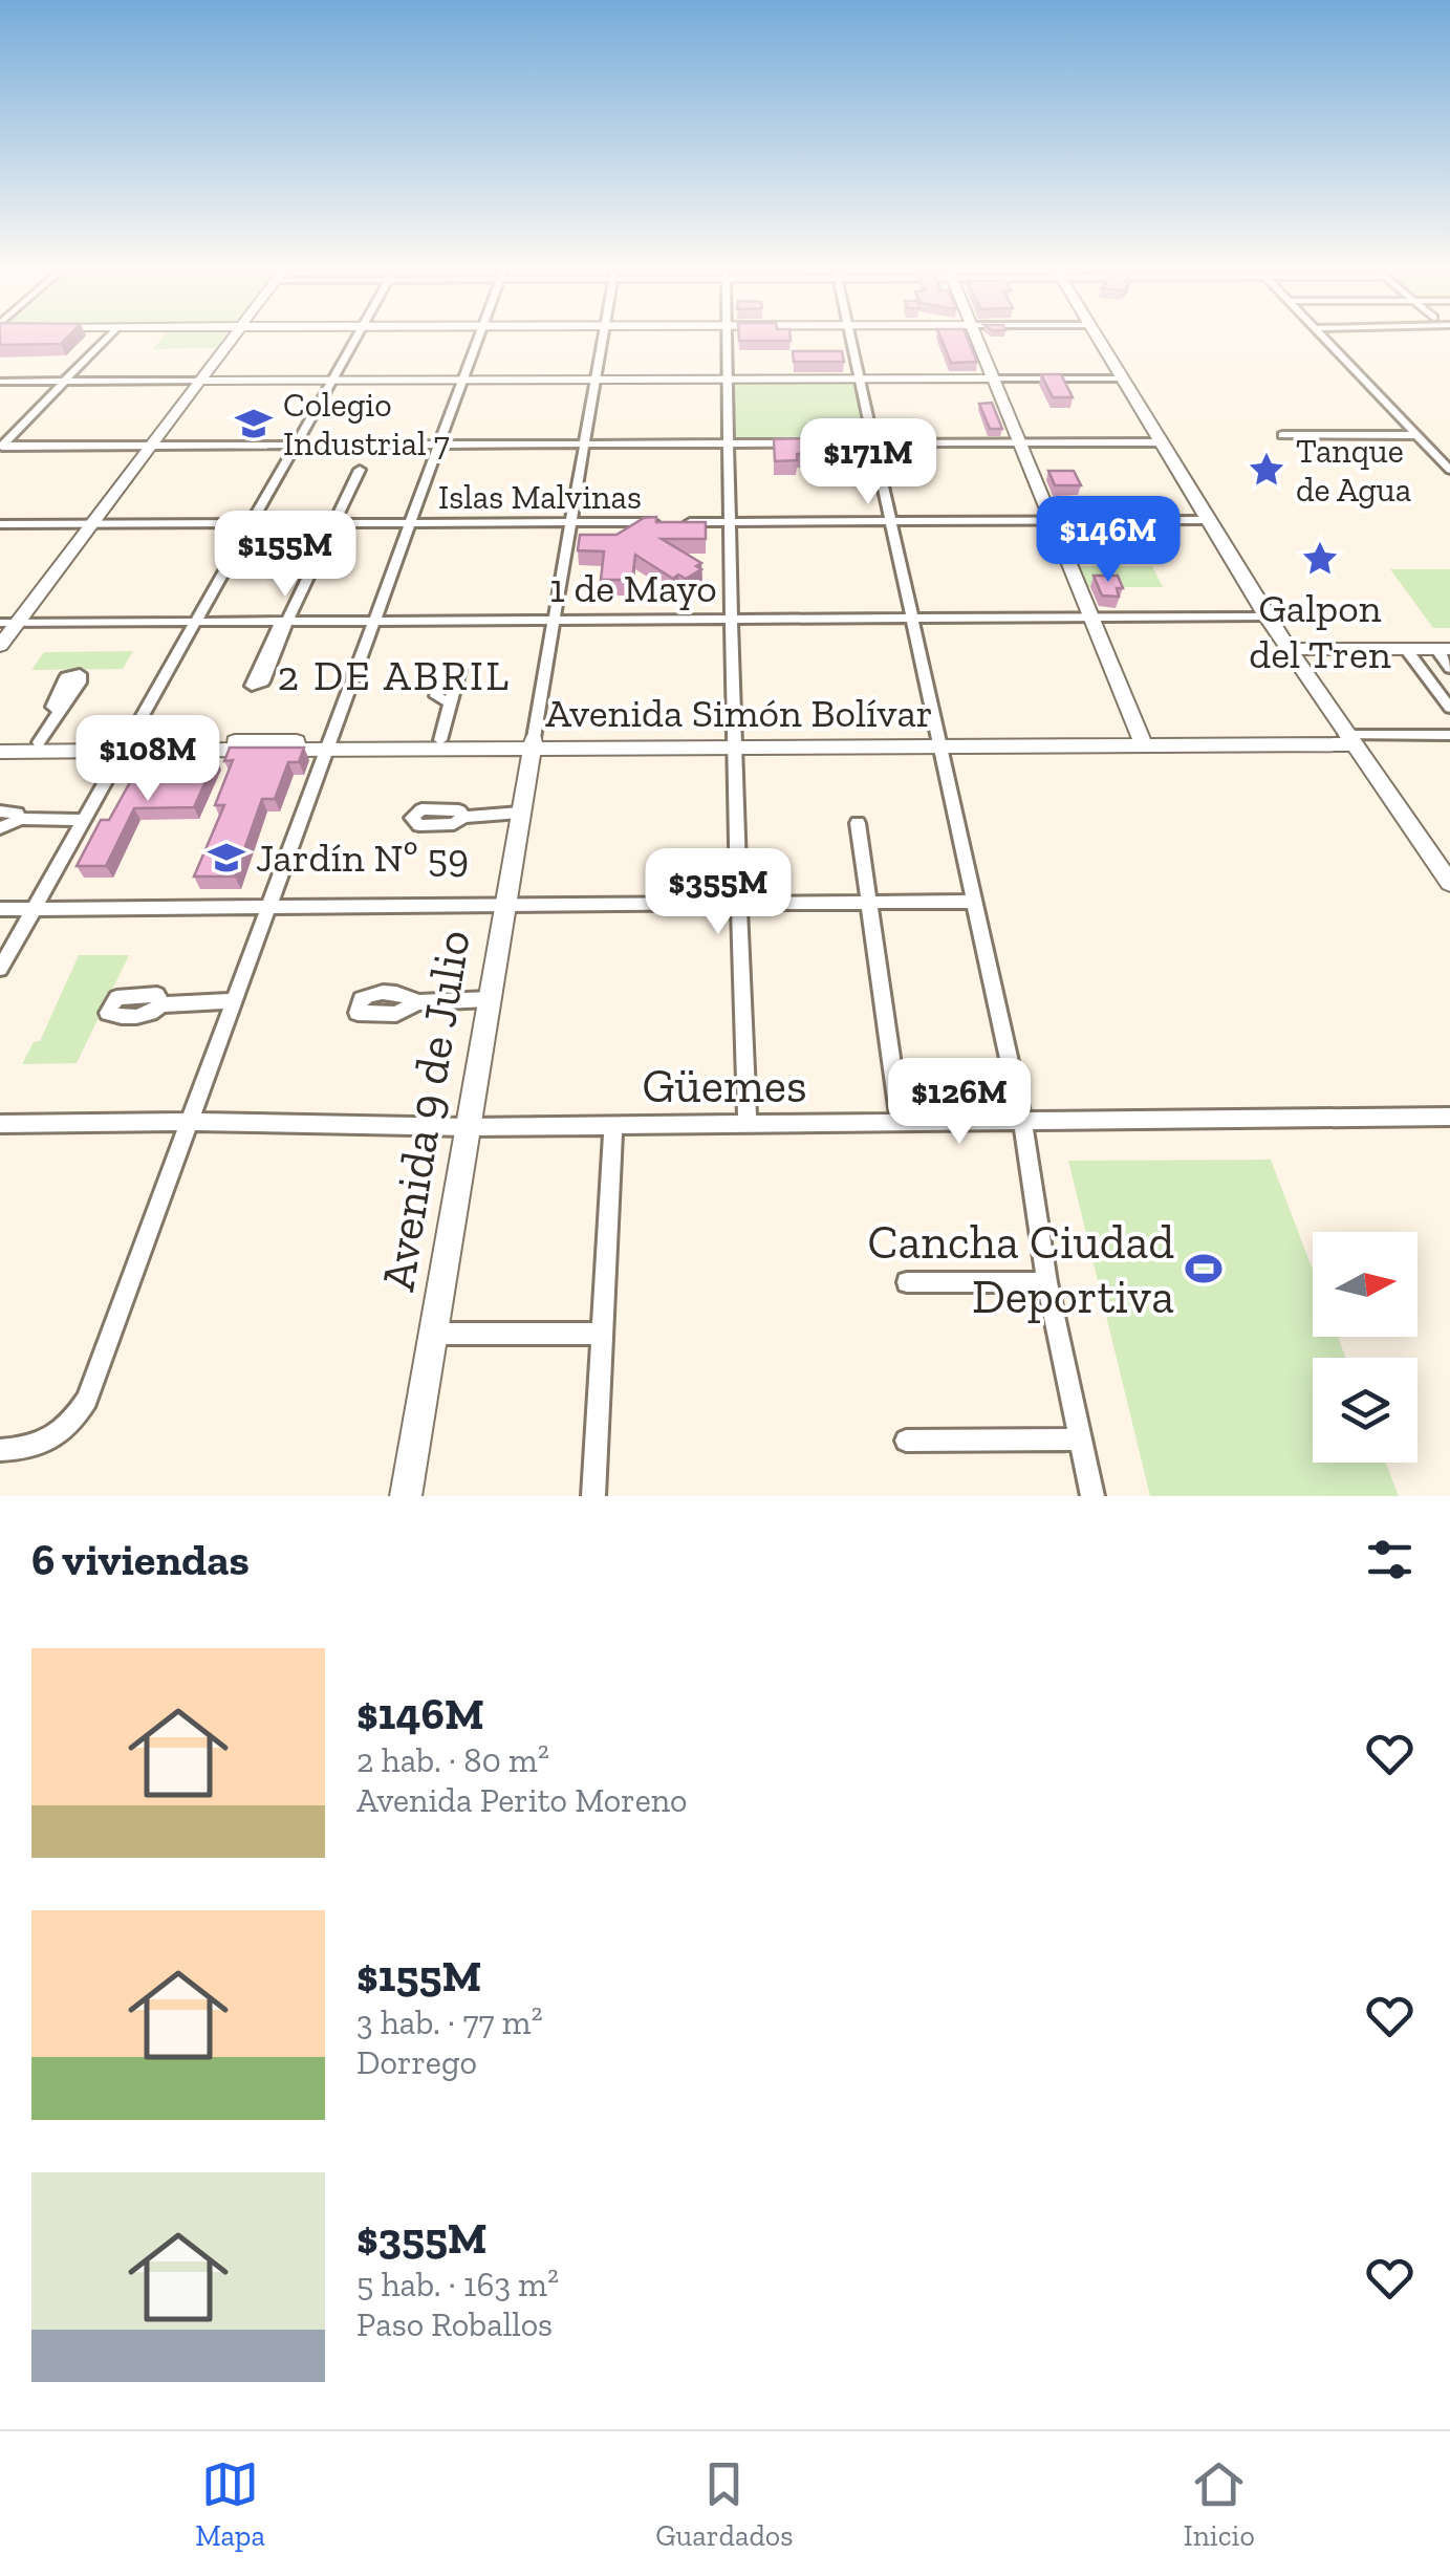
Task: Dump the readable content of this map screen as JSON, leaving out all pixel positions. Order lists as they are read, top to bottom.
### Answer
{
  "streets": {
    "street": [
      "Islas Malvinas",
      "1 de Mayo",
      "Avenida Simón Bolívar",
      "Güemes",
      "Avenida 9 de Julio"
    ]
  },
  "crossings": [
    ["Avenida Simón Bolívar", "Avenida 9 de Julio"],
    ["Güemes", "Avenida 9 de Julio"]
  ],
  "districts": ["2 DE ABRIL"],
  "places": {
    "school or university": ["Colegio Industrial 7", "Jardín Nº 59"],
    "place": ["Tanque de Agua", "Galpon del Tren"],
    "sports": ["Cancha Ciudad Deportiva"]
  },
  "north": "right",
  "page": {
    "price": [
      "$171M",
      "$146M",
      "$155M",
      "$108M",
      "$355M",
      "$126M"
    ],
    "heading": "6 viviendas",
    "list": [
      {
        "name": "$146M",
        "note": "2 hab. · 80 m² · Avenida Perito Moreno"
      },
      {
        "name": "$155M",
        "note": "3 hab. · 77 m² · Dorrego"
      },
      {
        "name": "$355M",
        "note": "5 hab. · 163 m² · Paso Roballos"
      }
    ],
    "tabs": ["Mapa", "Guardados", "Inicio"]
  }
}
